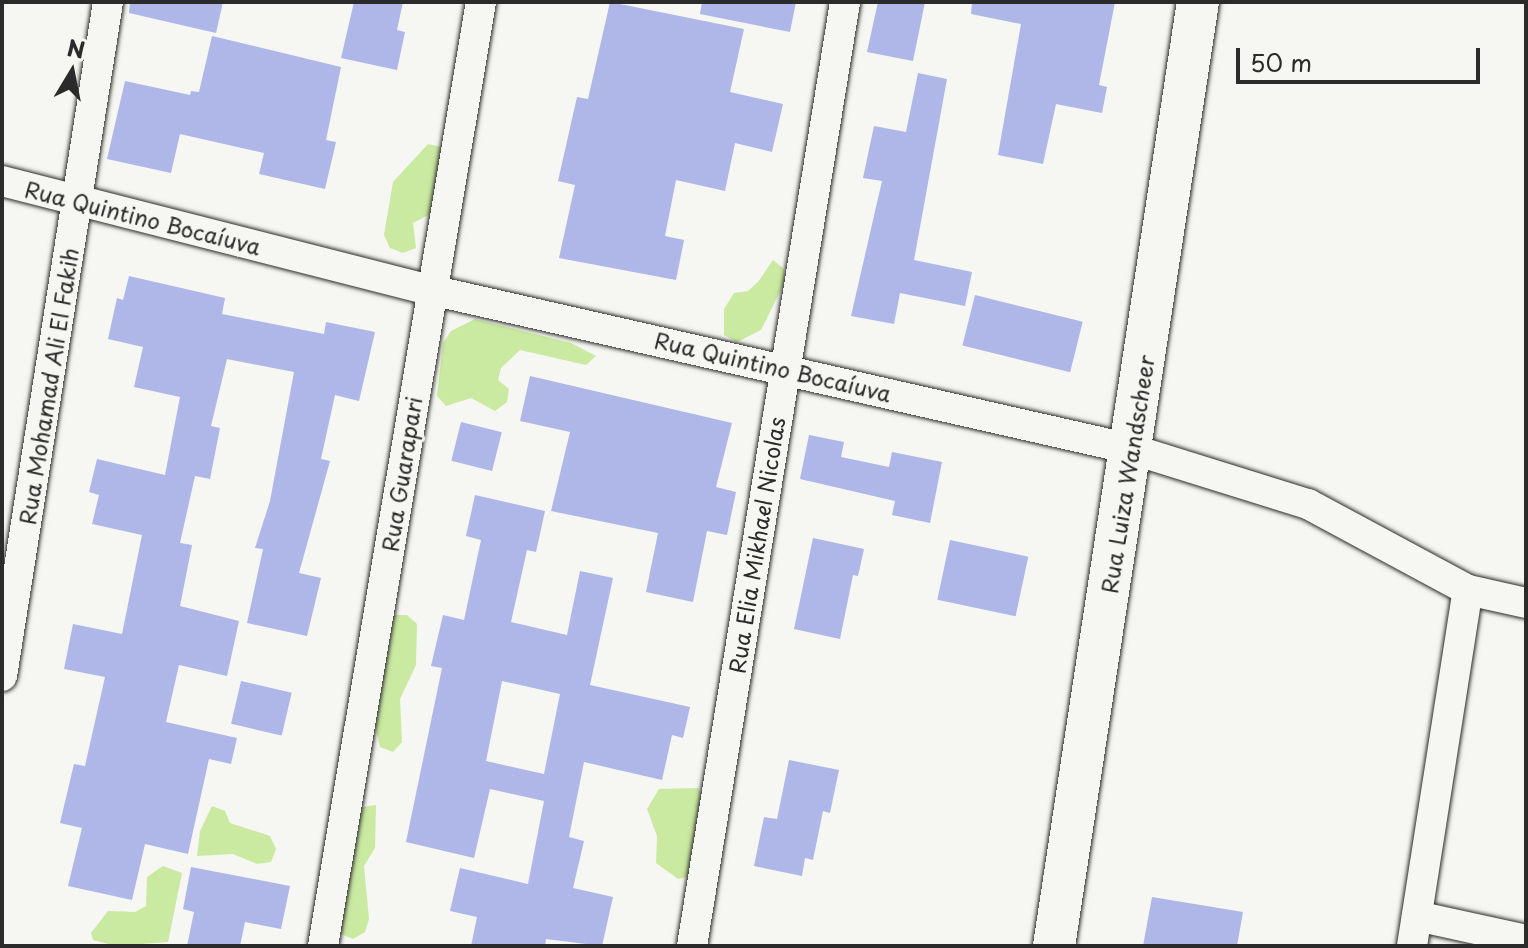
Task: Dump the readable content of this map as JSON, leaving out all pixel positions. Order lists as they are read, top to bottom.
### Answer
{
  "streets": {
    "main road": ["Rua Luiza Wandscheer"],
    "street": [
      "Rua Quintino Bocaíuva",
      "Rua Mohamad Ali El Fakih",
      "Rua Guarapari",
      "Rua Elia Mikhael Nicolas"
    ]
  },
  "crossings": [
    ["Rua Quintino Bocaíuva", "Rua Mohamad Ali El Fakih"],
    ["Rua Quintino Bocaíuva", "Rua Guarapari"],
    ["Rua Quintino Bocaíuva", "Rua Luiza Wandscheer"],
    ["Rua Quintino Bocaíuva", "Rua Elia Mikhael Nicolas"]
  ],
  "scale_bar": "50 m",
  "north": "top"
}
